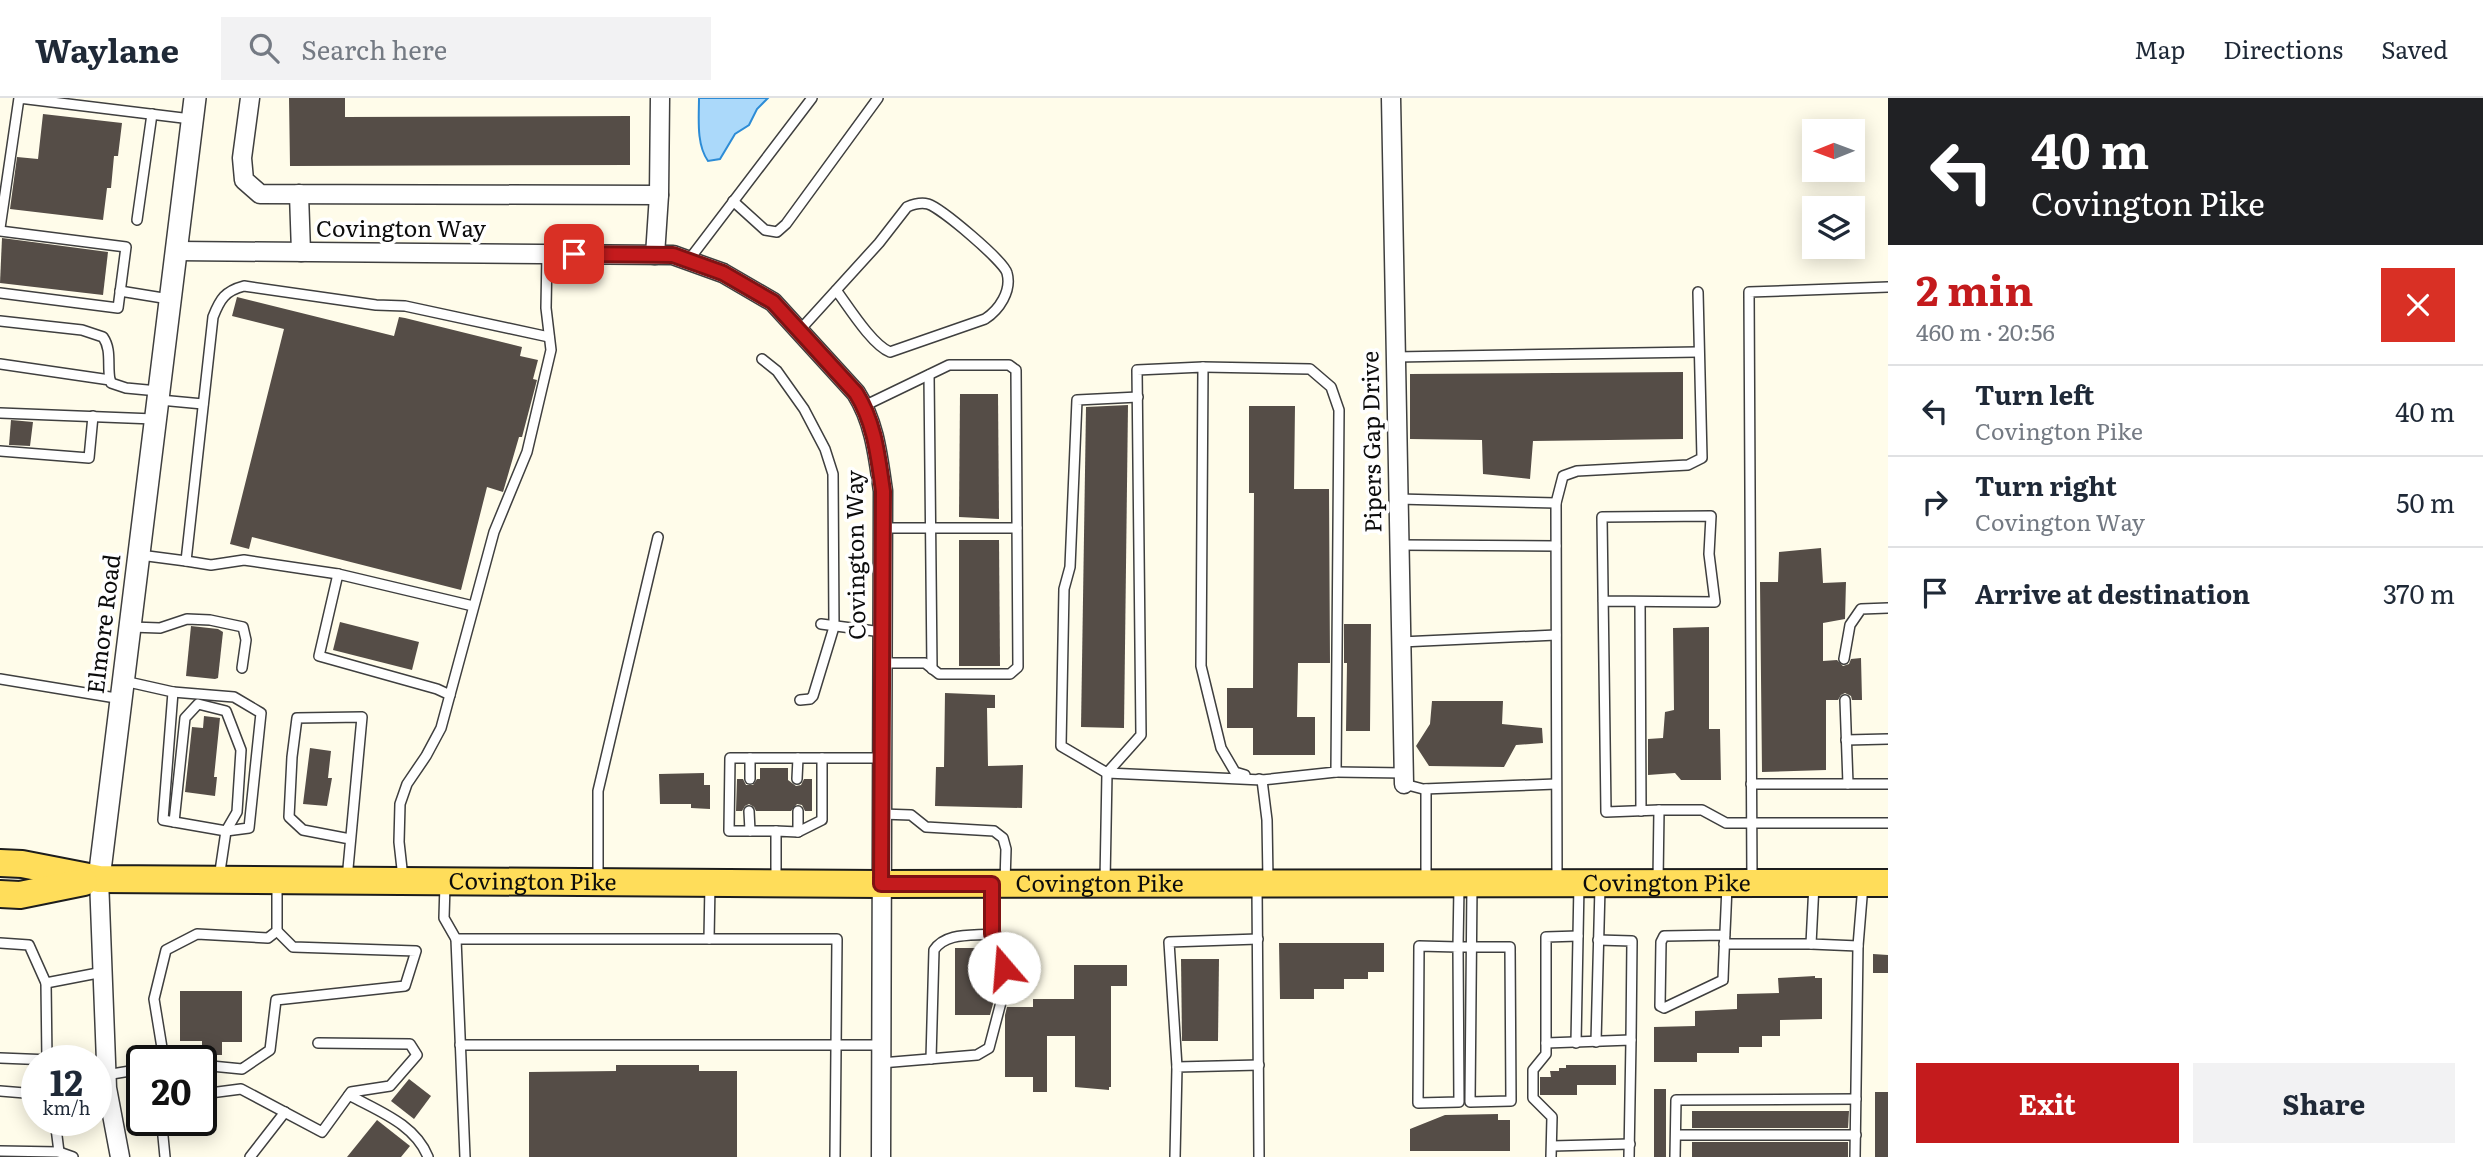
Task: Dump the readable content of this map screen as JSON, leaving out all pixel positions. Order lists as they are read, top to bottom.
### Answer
{
  "streets": {
    "main road": ["Covington Pike"],
    "street": ["Covington Way", "Pipers Gap Drive", "Elmore Road"]
  },
  "crossings": [
    ["Covington Way", "Elmore Road"],
    ["Covington Way", "Covington Pike"],
    ["Elmore Road", "Covington Pike"]
  ],
  "north": "left",
  "page": {
    "header": "Waylane",
    "search": "Search here",
    "nav": ["Map", "Directions", "Saved"],
    "turn": ["40 m", "Covington Pike"],
    "heading": ["2 min", "460 m · 20:56"],
    "list": [
      {
        "name": "Turn left",
        "note": "Covington Pike",
        "value": "40 m"
      },
      {
        "name": "Turn right",
        "note": "Covington Way",
        "value": "50 m"
      },
      {
        "name": "Arrive at destination",
        "value": "370 m"
      }
    ],
    "speed": "12 km/h",
    "limit": "20",
    "buttons": ["Exit", "Share"]
  }
}
